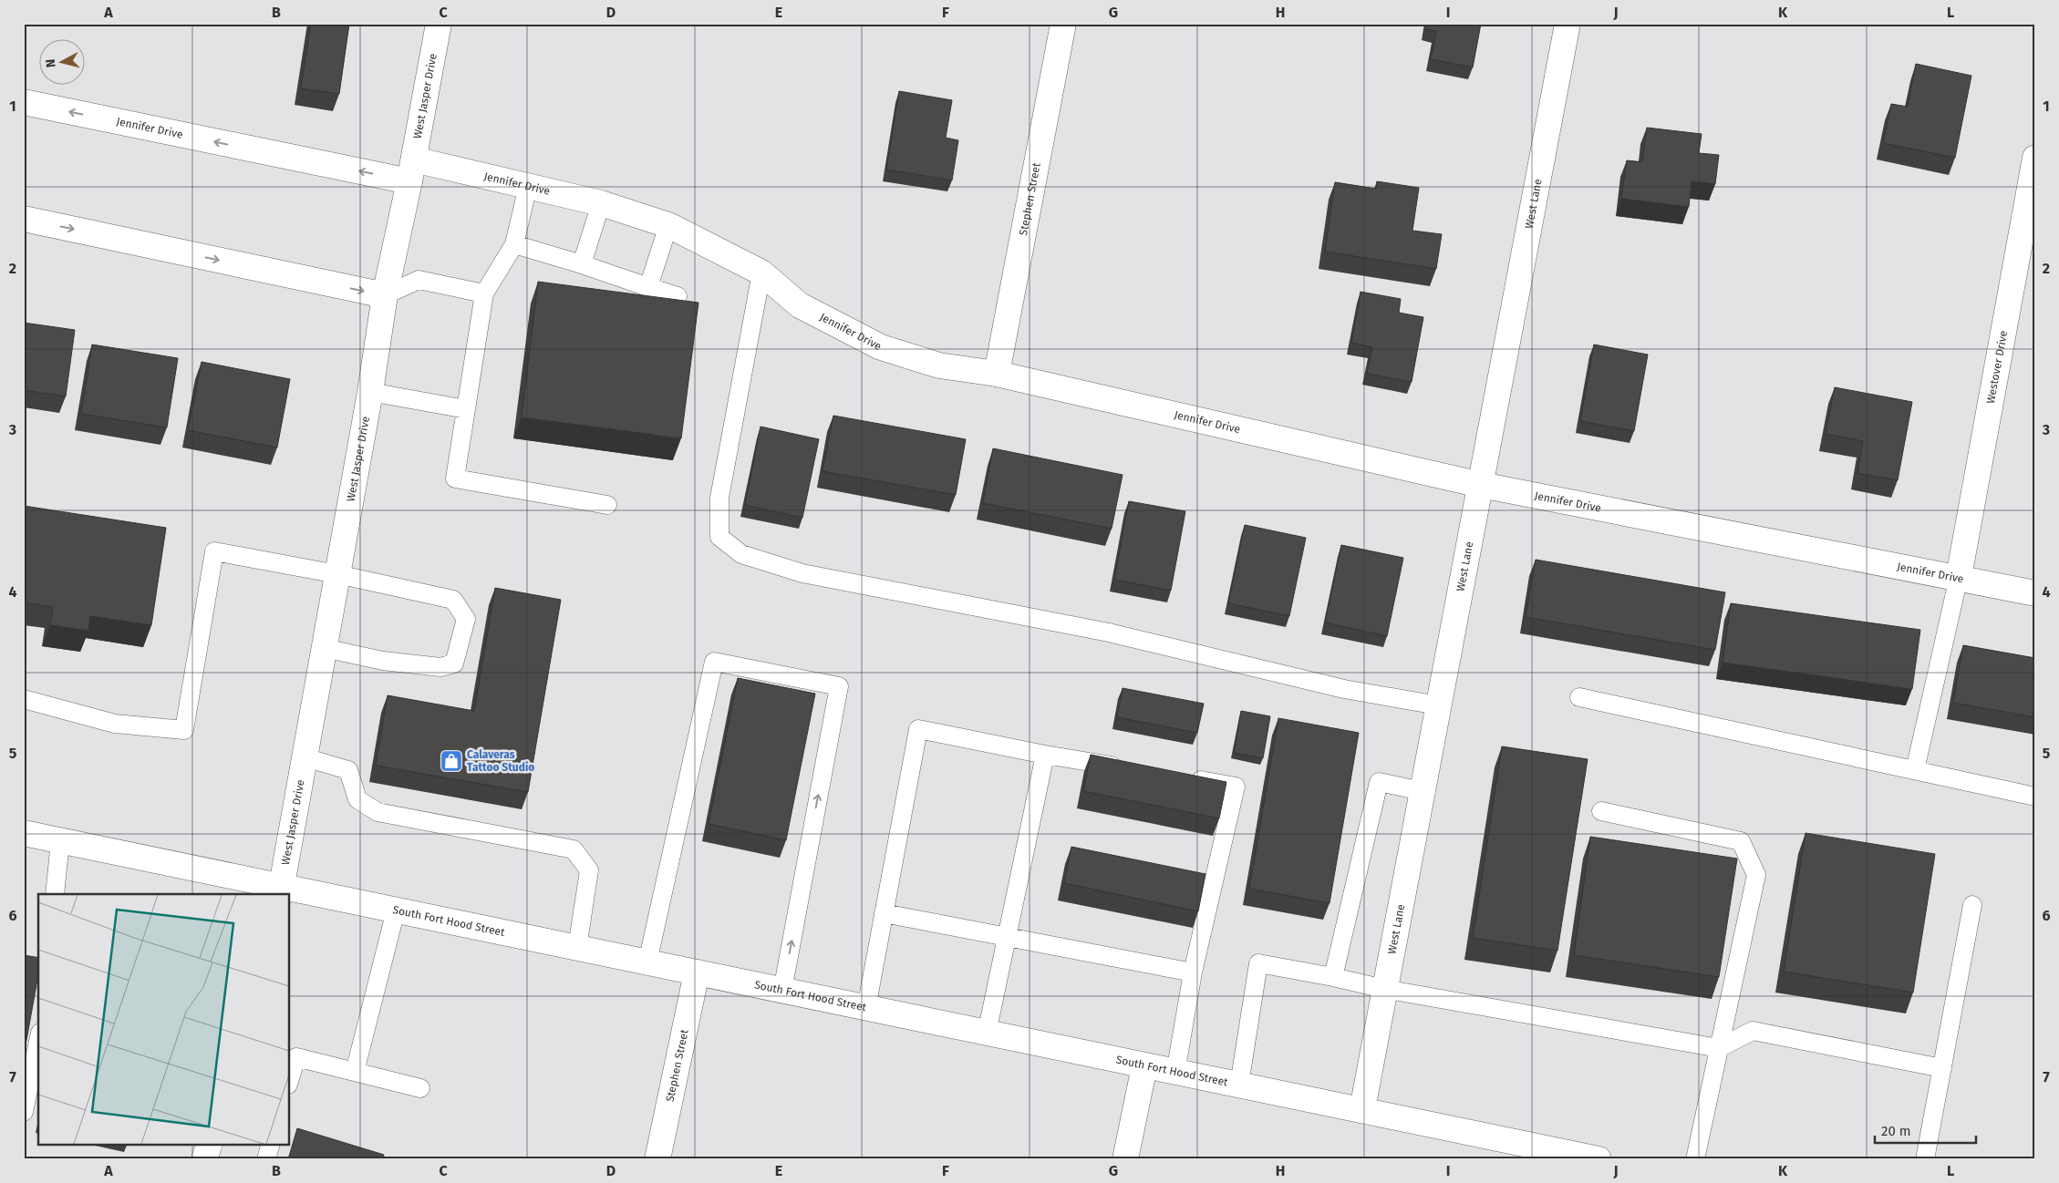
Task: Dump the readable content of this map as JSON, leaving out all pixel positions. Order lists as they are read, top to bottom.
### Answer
{
  "streets": {
    "main road": [
      "West Jasper Drive",
      "Jennifer Drive",
      "Stephen Street",
      "West Lane",
      "Westover Drive",
      "South Fort Hood Street"
    ]
  },
  "crossings": [
    ["West Jasper Drive", "Jennifer Drive"],
    ["West Jasper Drive", "South Fort Hood Street"],
    ["Jennifer Drive", "Stephen Street"],
    ["Jennifer Drive", "West Lane"],
    ["Jennifer Drive", "Westover Drive"],
    ["Stephen Street", "South Fort Hood Street"],
    ["West Lane", "South Fort Hood Street"]
  ],
  "places": {
    "shop": ["Calaveras Tattoo Studio"]
  },
  "scale_bar": "20 m",
  "north": "left",
  "grid": {
    "columns": [
      "A",
      "B",
      "C",
      "D",
      "E",
      "F",
      "G",
      "H",
      "I",
      "J",
      "K",
      "L"
    ],
    "rows": [
      "1",
      "2",
      "3",
      "4",
      "5",
      "6",
      "7"
    ]
  }
}
